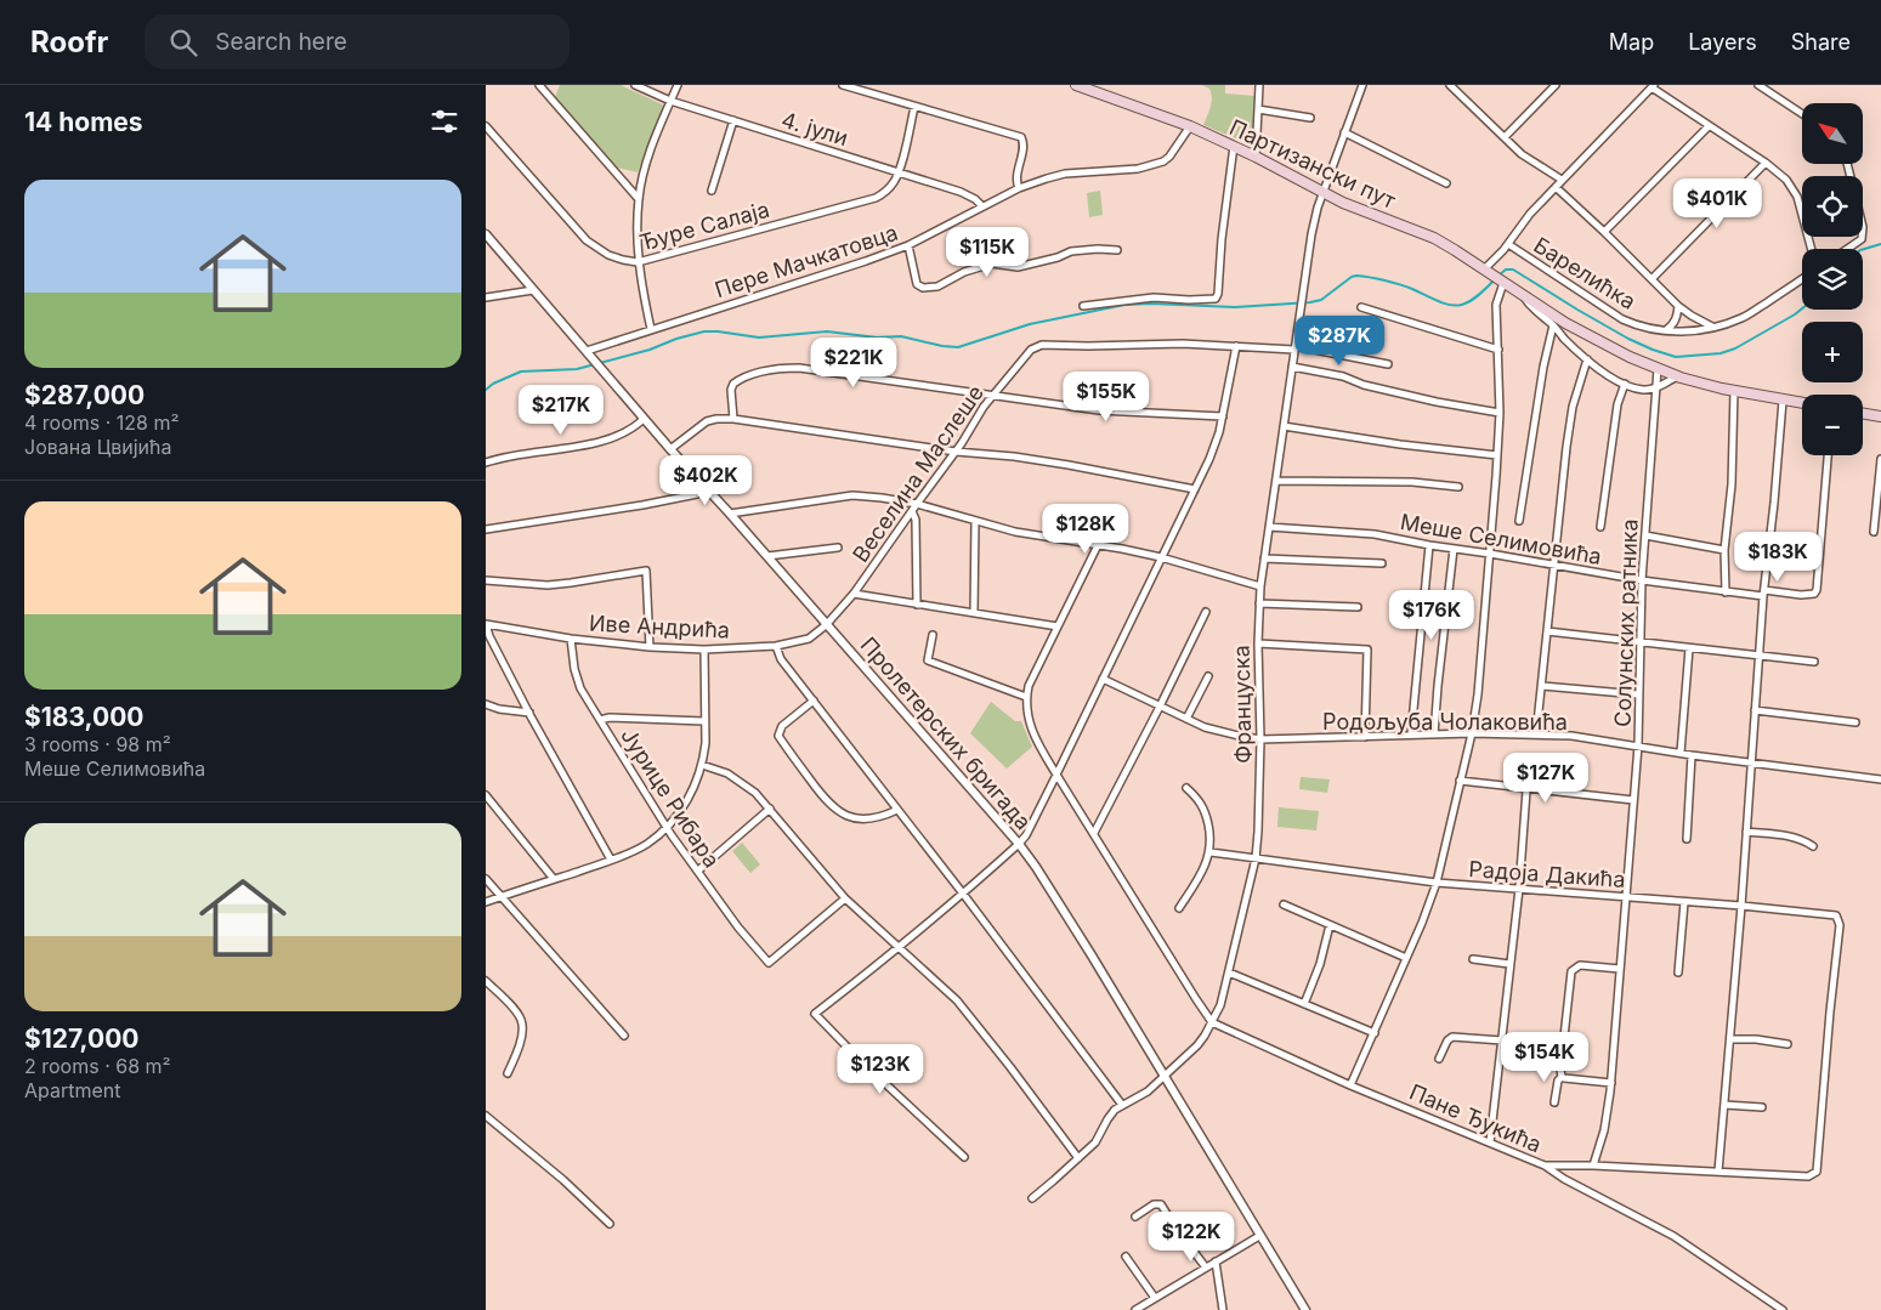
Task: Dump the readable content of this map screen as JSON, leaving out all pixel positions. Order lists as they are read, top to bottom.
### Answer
{
  "streets": {
    "main road": ["Партизански пут"],
    "street": [
      "4. јули",
      "Ђуре Салаја",
      "Пере Мачкатовца",
      "Барелићка",
      "Веселина Маслеше",
      "Меше Селимовића",
      "Солунских ратника",
      "Иве Андрића",
      "Француска",
      "Родољуба Чолаковића",
      "Пролетерских бригада",
      "Јурице Рибара",
      "Радоја Дакића",
      "Пане Ђукића"
    ]
  },
  "crossings": [
    ["4. јули", "Ђуре Салаја"],
    ["4. јули", "Пере Мачкатовца"],
    ["Партизански пут", "Пере Мачкатовца"],
    ["Партизански пут", "Солунских ратника"],
    ["Партизански пут", "Француска"],
    ["Пере Мачкатовца", "Пролетерских бригада"],
    ["Веселина Маслеше", "Иве Андрића"],
    ["Веселина Маслеше", "Пролетерских бригада"],
    ["Меше Селимовића", "Солунских ратника"],
    ["Меше Селимовића", "Француска"],
    ["Солунских ратника", "Родољуба Чолаковића"],
    ["Солунских ратника", "Радоја Дакића"],
    ["Солунских ратника", "Пане Ђукића"],
    ["Иве Андрића", "Пролетерских бригада"],
    ["Иве Андрића", "Јурице Рибара"],
    ["Француска", "Родољуба Чолаковића"],
    ["Француска", "Пролетерских бригада"],
    ["Француска", "Радоја Дакића"],
    ["Француска", "Пане Ђукића"],
    ["Радоја Дакића", "Пане Ђукића"]
  ],
  "north": "top left",
  "page": {
    "header": "Roofr",
    "search": "Search here",
    "nav": ["Map", "Layers", "Share"],
    "heading": "14 homes",
    "map_buttons": ["+", "−"],
    "list": [
      {
        "name": "$287,000",
        "note": "4 rooms · 128 m² · Јована Цвијића"
      },
      {
        "name": "$183,000",
        "note": "3 rooms · 98 m² · Меше Селимовића"
      },
      {
        "name": "$127,000",
        "note": "2 rooms · 68 m² · Apartment"
      }
    ],
    "price": [
      "$401K",
      "$115K",
      "$287K",
      "$221K",
      "$155K",
      "$217K",
      "$402K",
      "$128K",
      "$183K",
      "$176K",
      "$127K",
      "$154K",
      "$123K",
      "$122K"
    ]
  }
}
